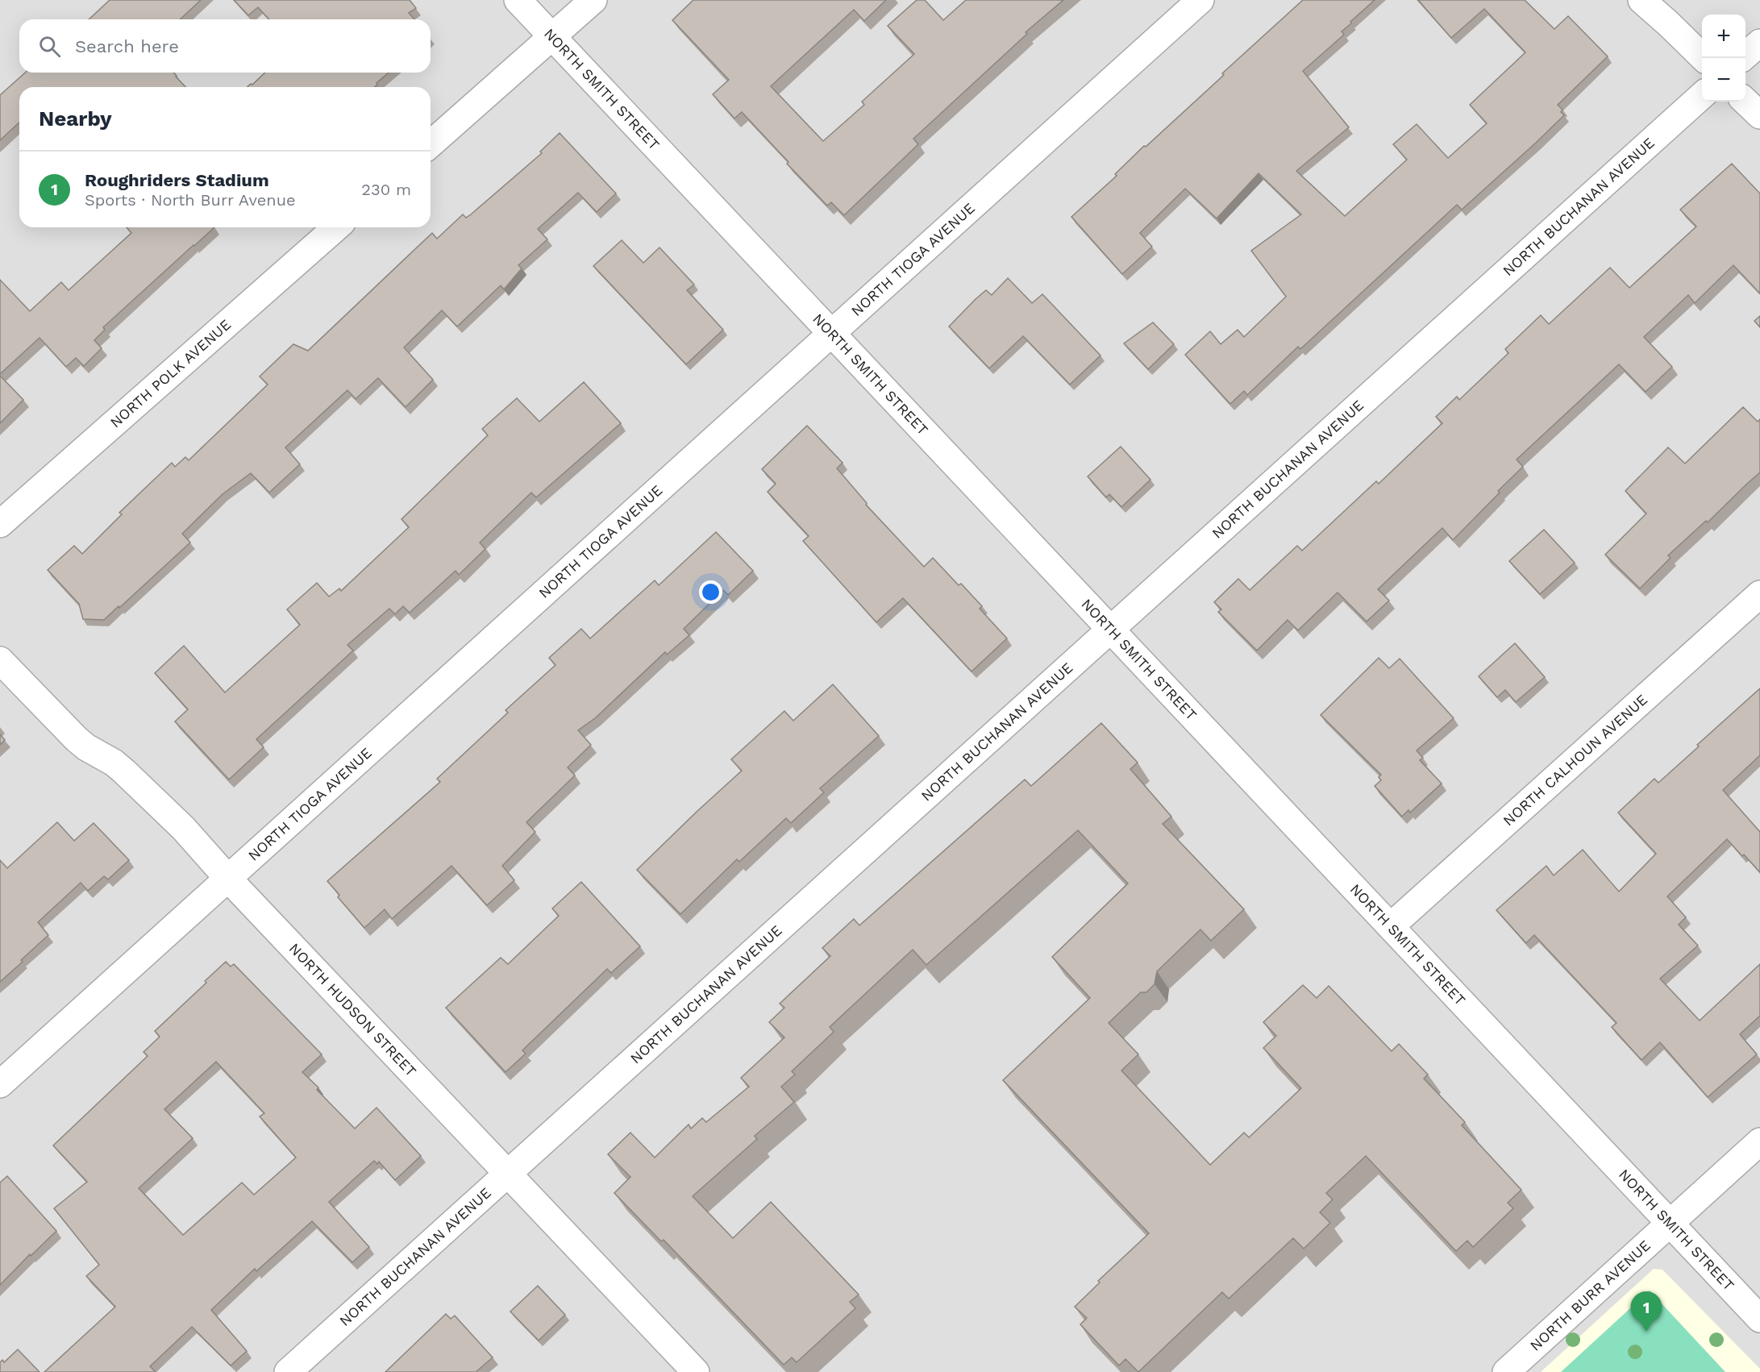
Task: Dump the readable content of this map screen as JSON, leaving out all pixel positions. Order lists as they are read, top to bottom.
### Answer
{
  "streets": {
    "street": [
      "NORTH SMITH STREET",
      "NORTH BUCHANAN AVENUE",
      "NORTH TIOGA AVENUE",
      "NORTH POLK AVENUE",
      "NORTH CALHOUN AVENUE",
      "NORTH HUDSON STREET",
      "NORTH BURR AVENUE"
    ]
  },
  "crossings": [
    ["NORTH SMITH STREET", "NORTH BUCHANAN AVENUE"],
    ["NORTH SMITH STREET", "NORTH TIOGA AVENUE"],
    ["NORTH SMITH STREET", "NORTH CALHOUN AVENUE"],
    ["NORTH SMITH STREET", "NORTH BURR AVENUE"],
    ["NORTH BUCHANAN AVENUE", "NORTH HUDSON STREET"],
    ["NORTH TIOGA AVENUE", "NORTH HUDSON STREET"]
  ],
  "page": {
    "map_buttons": ["+", "−"],
    "search": "Search here",
    "heading": "Nearby",
    "list": [
      {
        "mark": "1",
        "name": "Roughriders Stadium",
        "note": "Sports · North Burr Avenue",
        "value": "230 m"
      }
    ],
    "pins": "1"
  }
}
